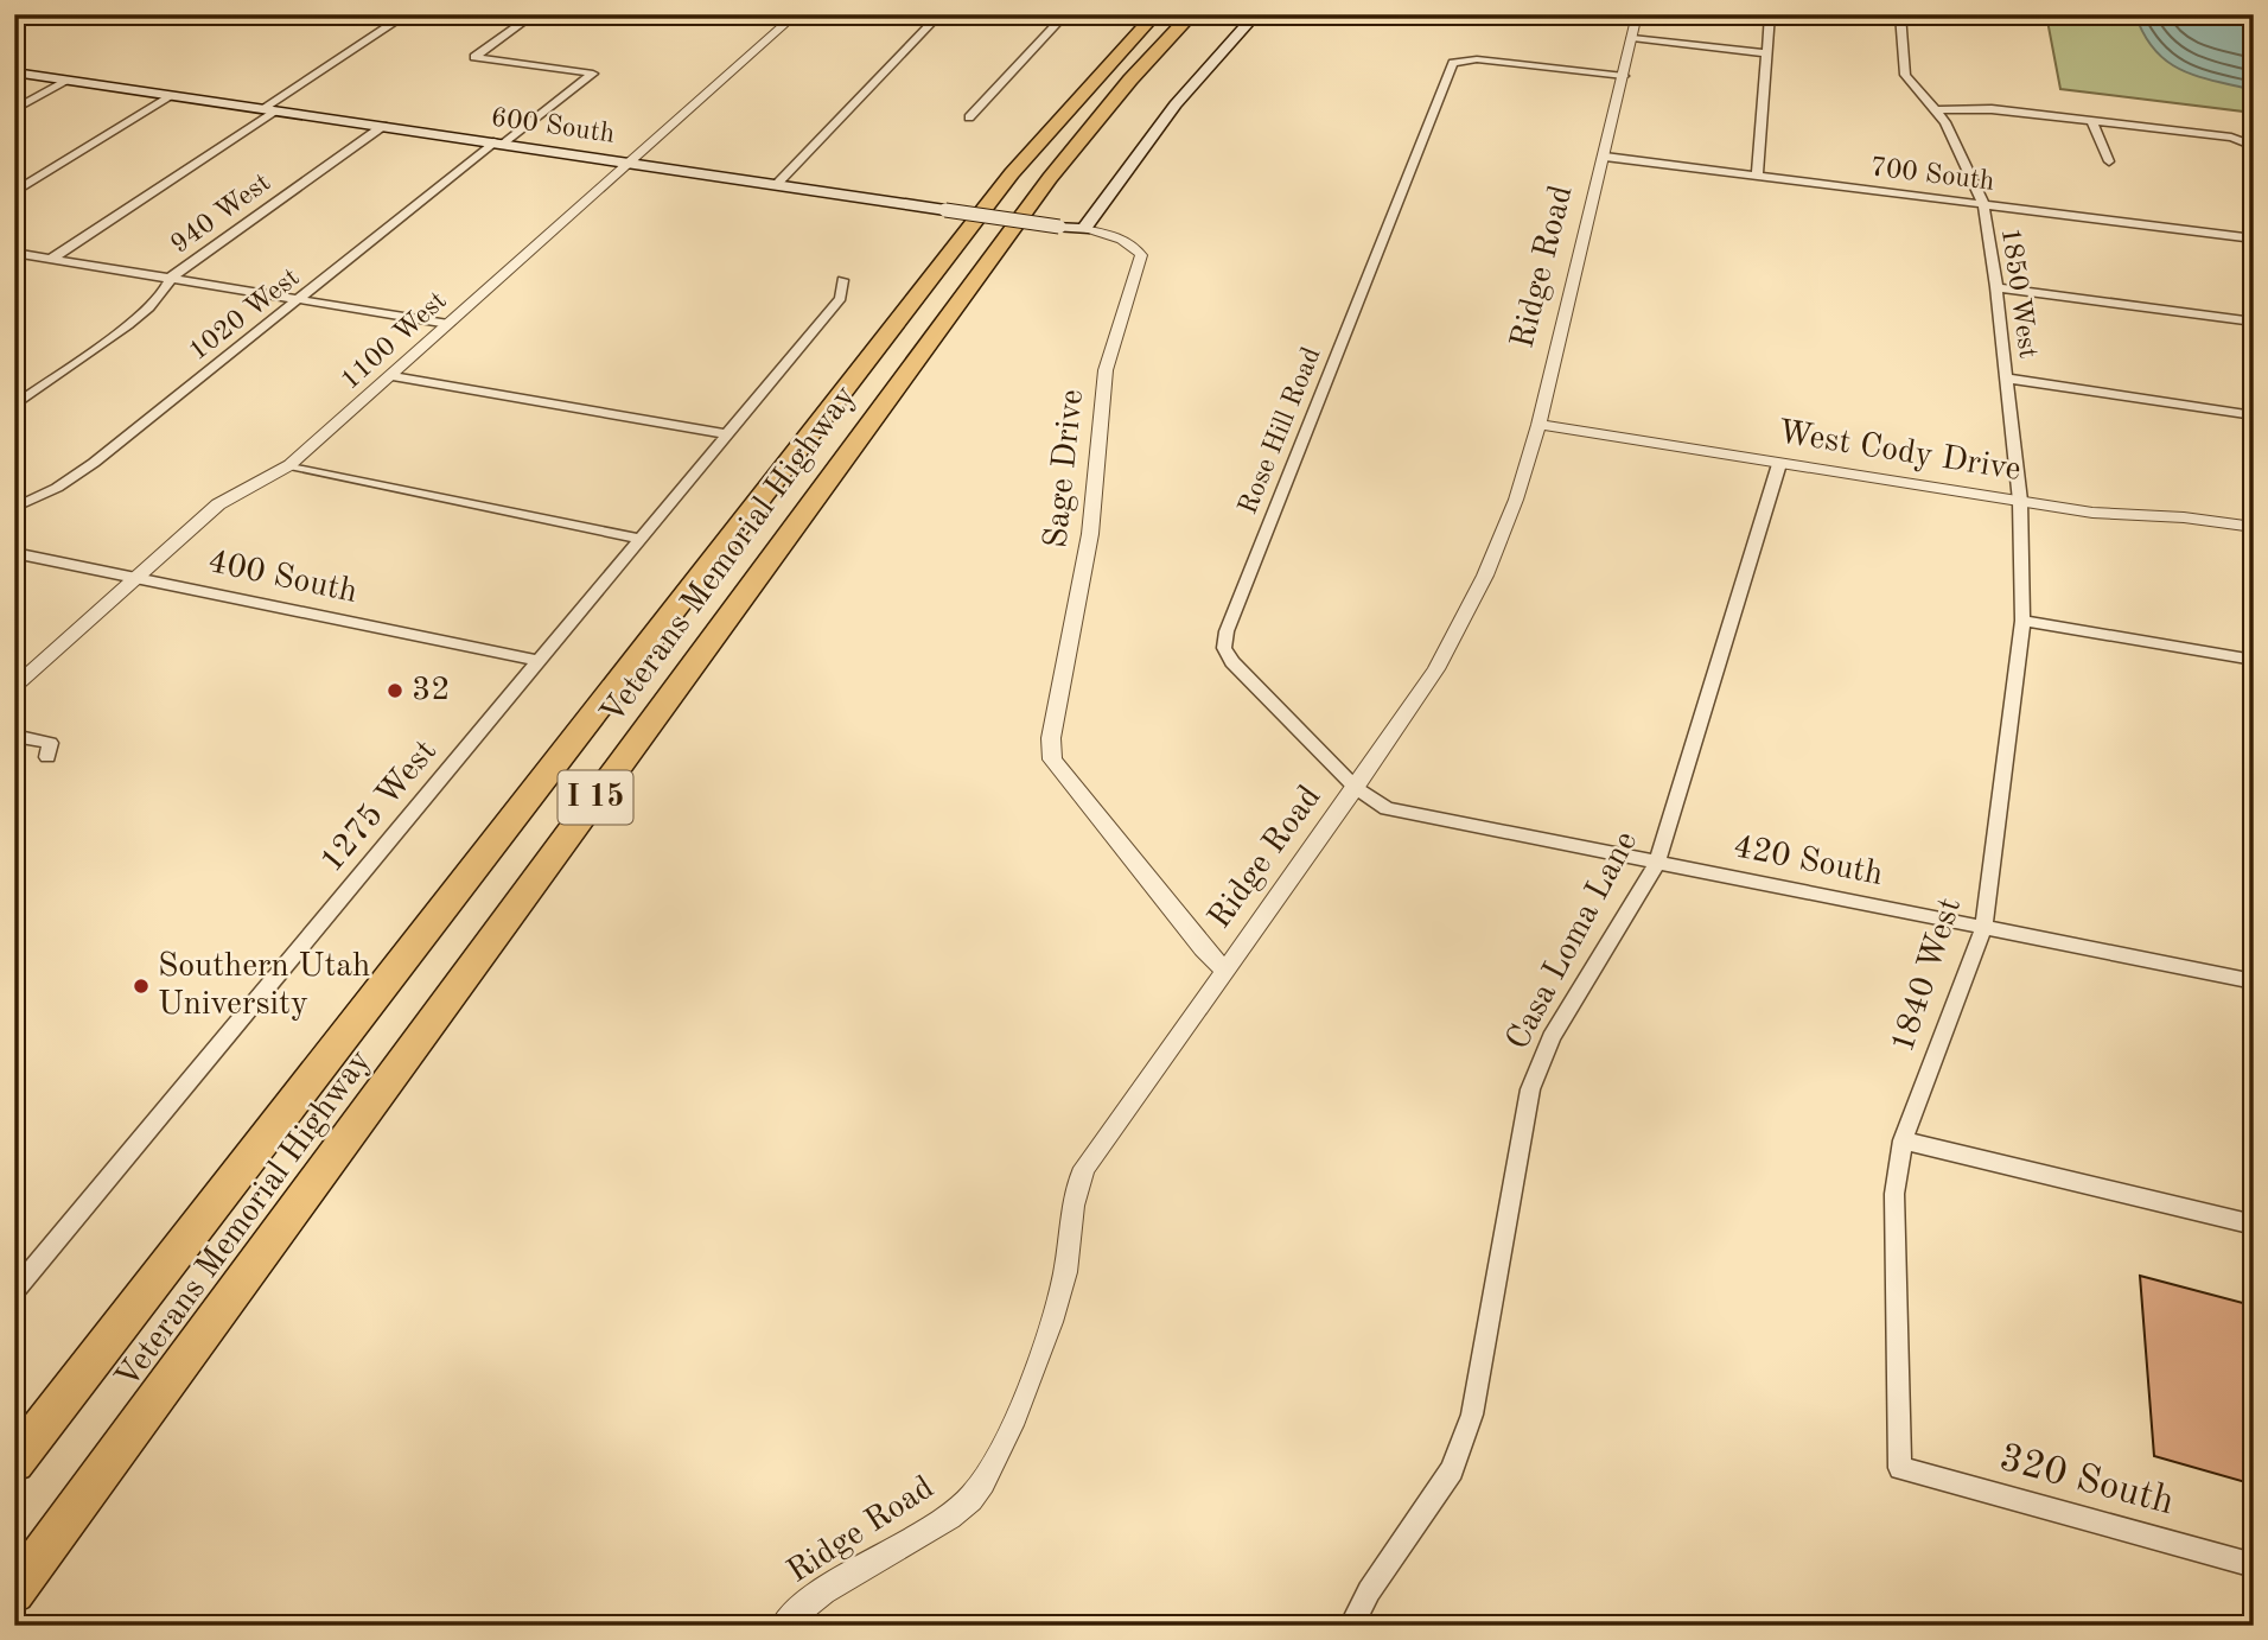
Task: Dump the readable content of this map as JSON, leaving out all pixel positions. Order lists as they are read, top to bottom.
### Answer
{
  "streets": {
    "highway": ["Veterans Memorial Highway", "I 15"],
    "main road": ["600 South"],
    "street": [
      "700 South",
      "940 West",
      "Ridge Road",
      "1850 West",
      "1020 West",
      "1100 West",
      "Rose Hill Road",
      "West Cody Drive",
      "Sage Drive",
      "400 South",
      "1275 West",
      "420 South",
      "Casa Loma Lane",
      "1840 West",
      "320 South"
    ]
  },
  "crossings": [
    ["600 South", "940 West"],
    ["600 South", "1020 West"],
    ["600 South", "1100 West"],
    ["600 South", "Sage Drive"],
    ["700 South", "Ridge Road"],
    ["700 South", "1850 West"],
    ["Ridge Road", "Rose Hill Road"],
    ["Ridge Road", "West Cody Drive"],
    ["Ridge Road", "Sage Drive"],
    ["Ridge Road", "420 South"],
    ["1850 West", "West Cody Drive"],
    ["1850 West", "1840 West"],
    ["1100 West", "400 South"],
    ["Rose Hill Road", "420 South"],
    ["West Cody Drive", "Casa Loma Lane"],
    ["West Cody Drive", "1840 West"],
    ["400 South", "1275 West"],
    ["420 South", "Casa Loma Lane"],
    ["420 South", "1840 West"],
    ["1840 West", "320 South"]
  ],
  "places": ["32", "Southern Utah University"]
}
